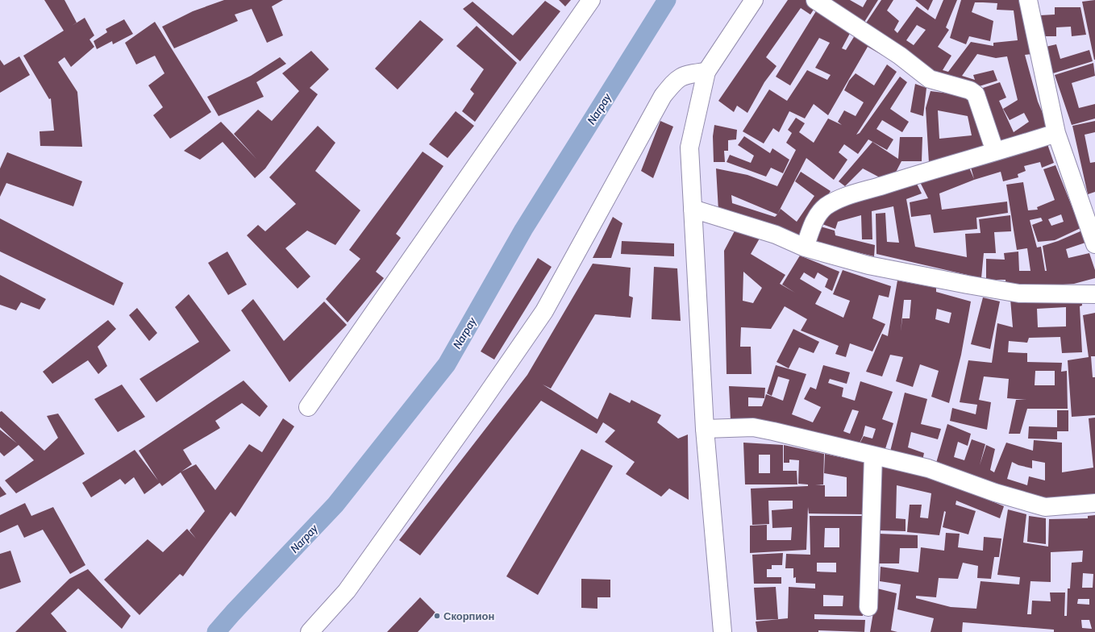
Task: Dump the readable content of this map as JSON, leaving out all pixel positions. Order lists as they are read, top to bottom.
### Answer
{
  "water": ["Narpay"],
  "places": ["Скорпион"]
}
